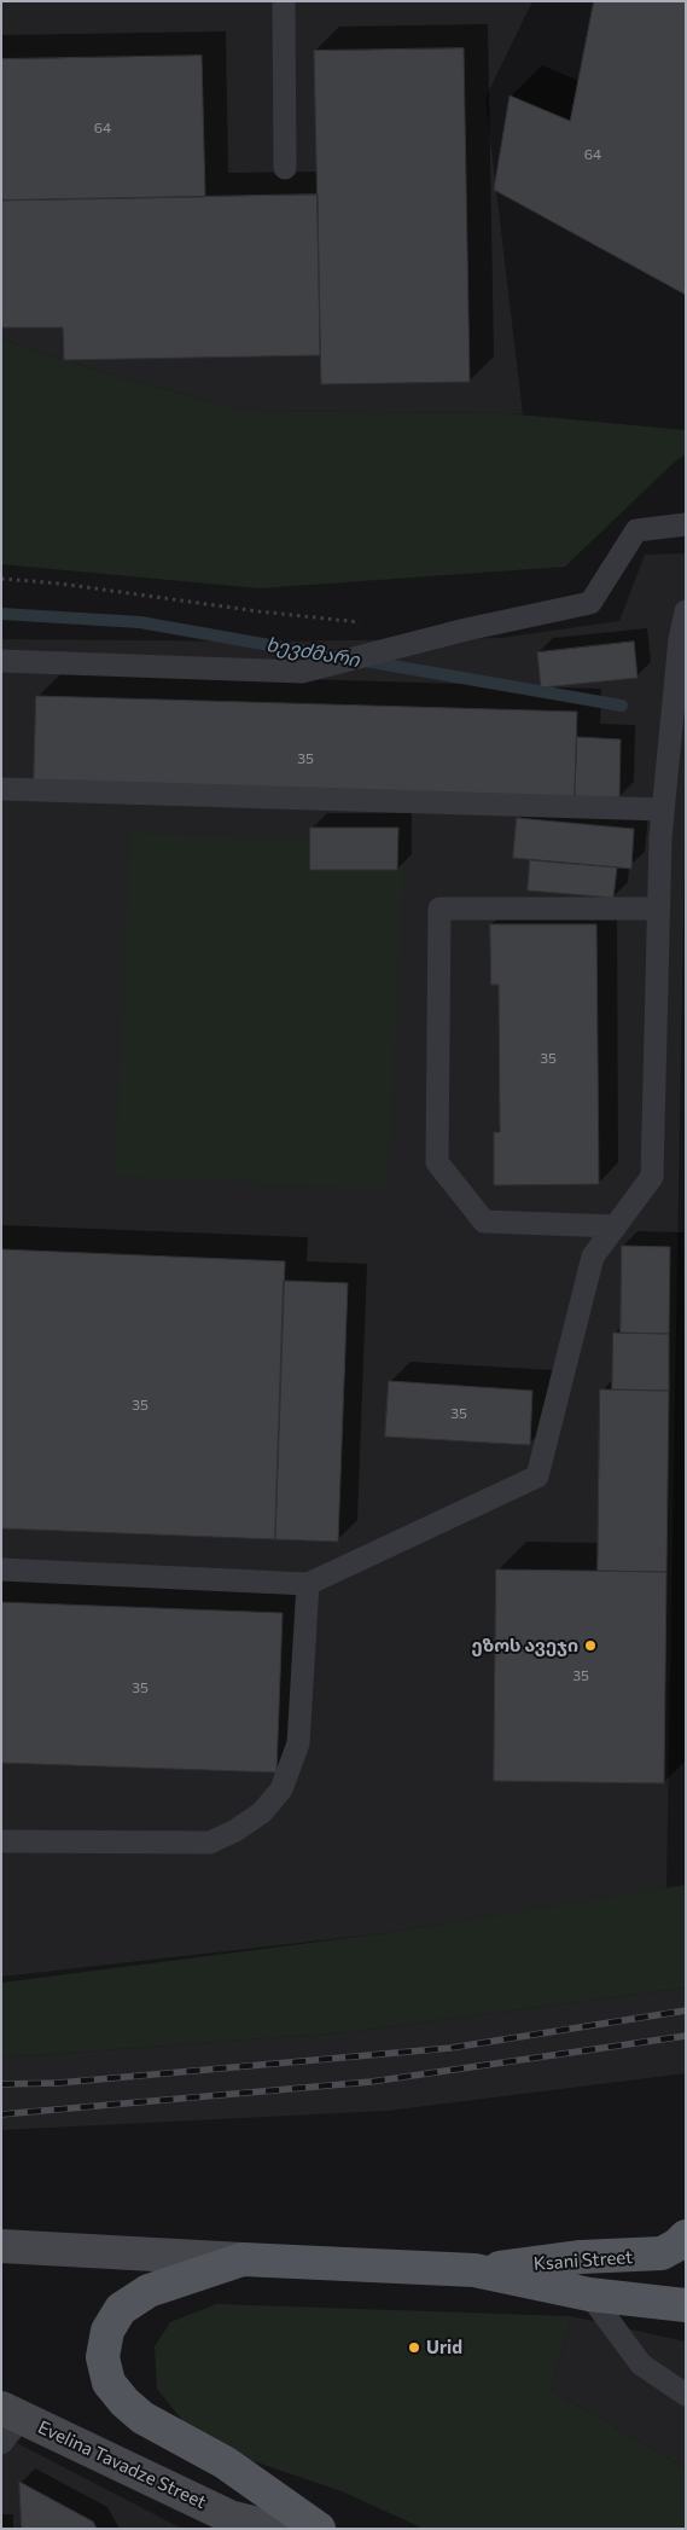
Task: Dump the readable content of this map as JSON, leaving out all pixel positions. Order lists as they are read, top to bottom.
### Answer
{
  "streets": {
    "main road": ["Ksani Street", "Evelina Tavadze Street"]
  },
  "water": ["ხევძმარი"],
  "places": ["ეზოს ავეჯი", "Urid"],
  "house_numbers": [
    "64",
    "64",
    "35",
    "35",
    "35",
    "35",
    "35",
    "35"
  ]
}
